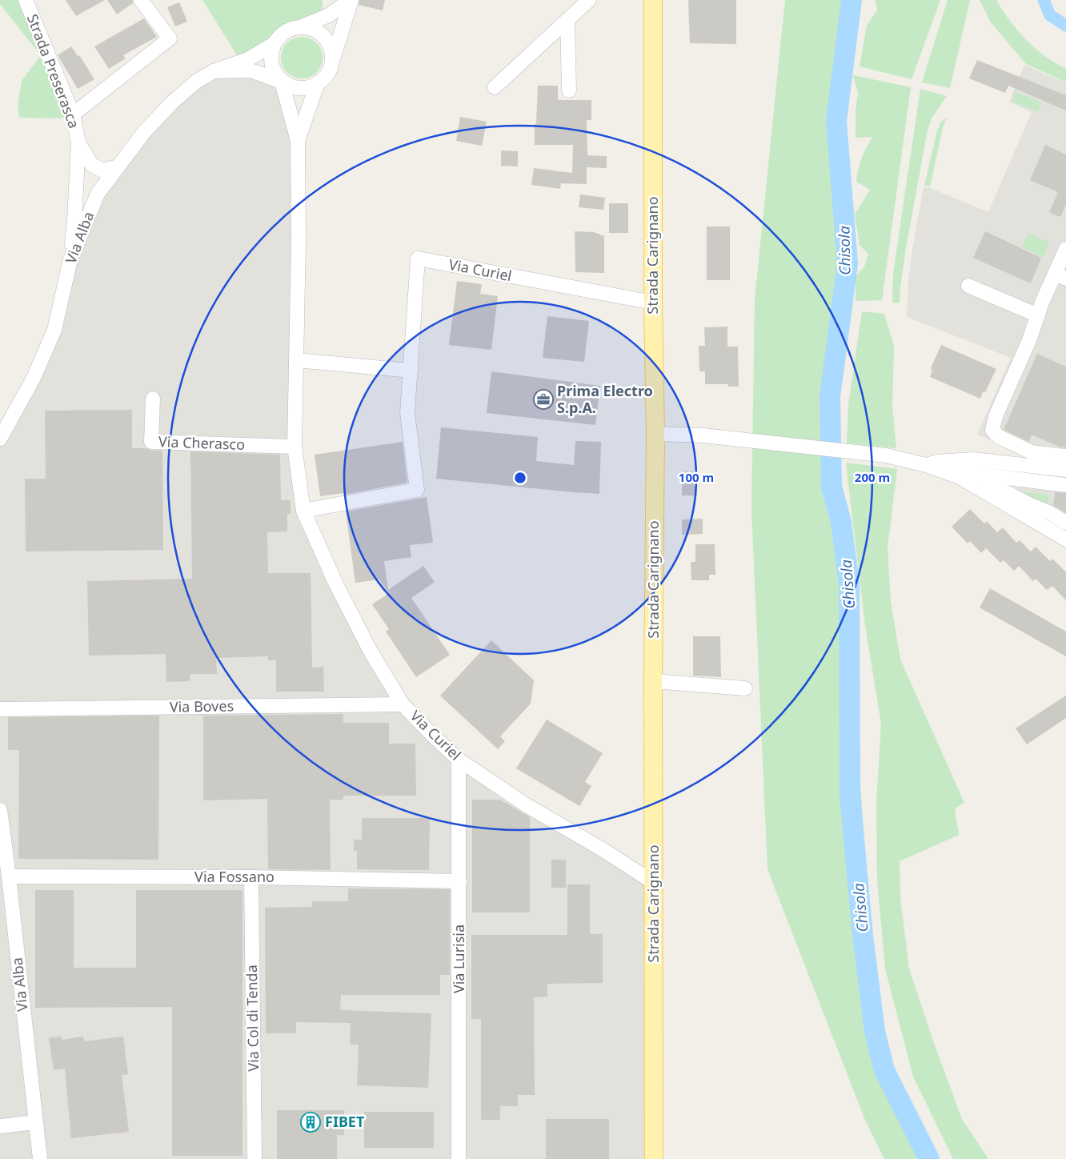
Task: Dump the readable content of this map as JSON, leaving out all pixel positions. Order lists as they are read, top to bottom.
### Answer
{
  "streets": {
    "main road": ["Strada Carignano"],
    "street": [
      "Strada Preserasca",
      "Via Alba",
      "Via Curiel",
      "Via Cherasco",
      "Via Boves",
      "Via Fossano",
      "Via Lurisia",
      "Via Col di Tenda"
    ]
  },
  "crossings": [
    ["Strada Preserasca", "Via Alba"],
    ["Via Alba", "Via Curiel"],
    ["Via Alba", "Via Fossano"],
    ["Strada Carignano", "Via Curiel"],
    ["Via Curiel", "Via Cherasco"],
    ["Via Curiel", "Via Boves"],
    ["Via Curiel", "Via Lurisia"],
    ["Via Fossano", "Via Lurisia"],
    ["Via Fossano", "Via Col di Tenda"]
  ],
  "water": ["Chisola"],
  "places": {
    "office": ["Prima Electro S.p.A."],
    "building": ["FIBET"]
  },
  "rings": ["100 m", "200 m"]
}
